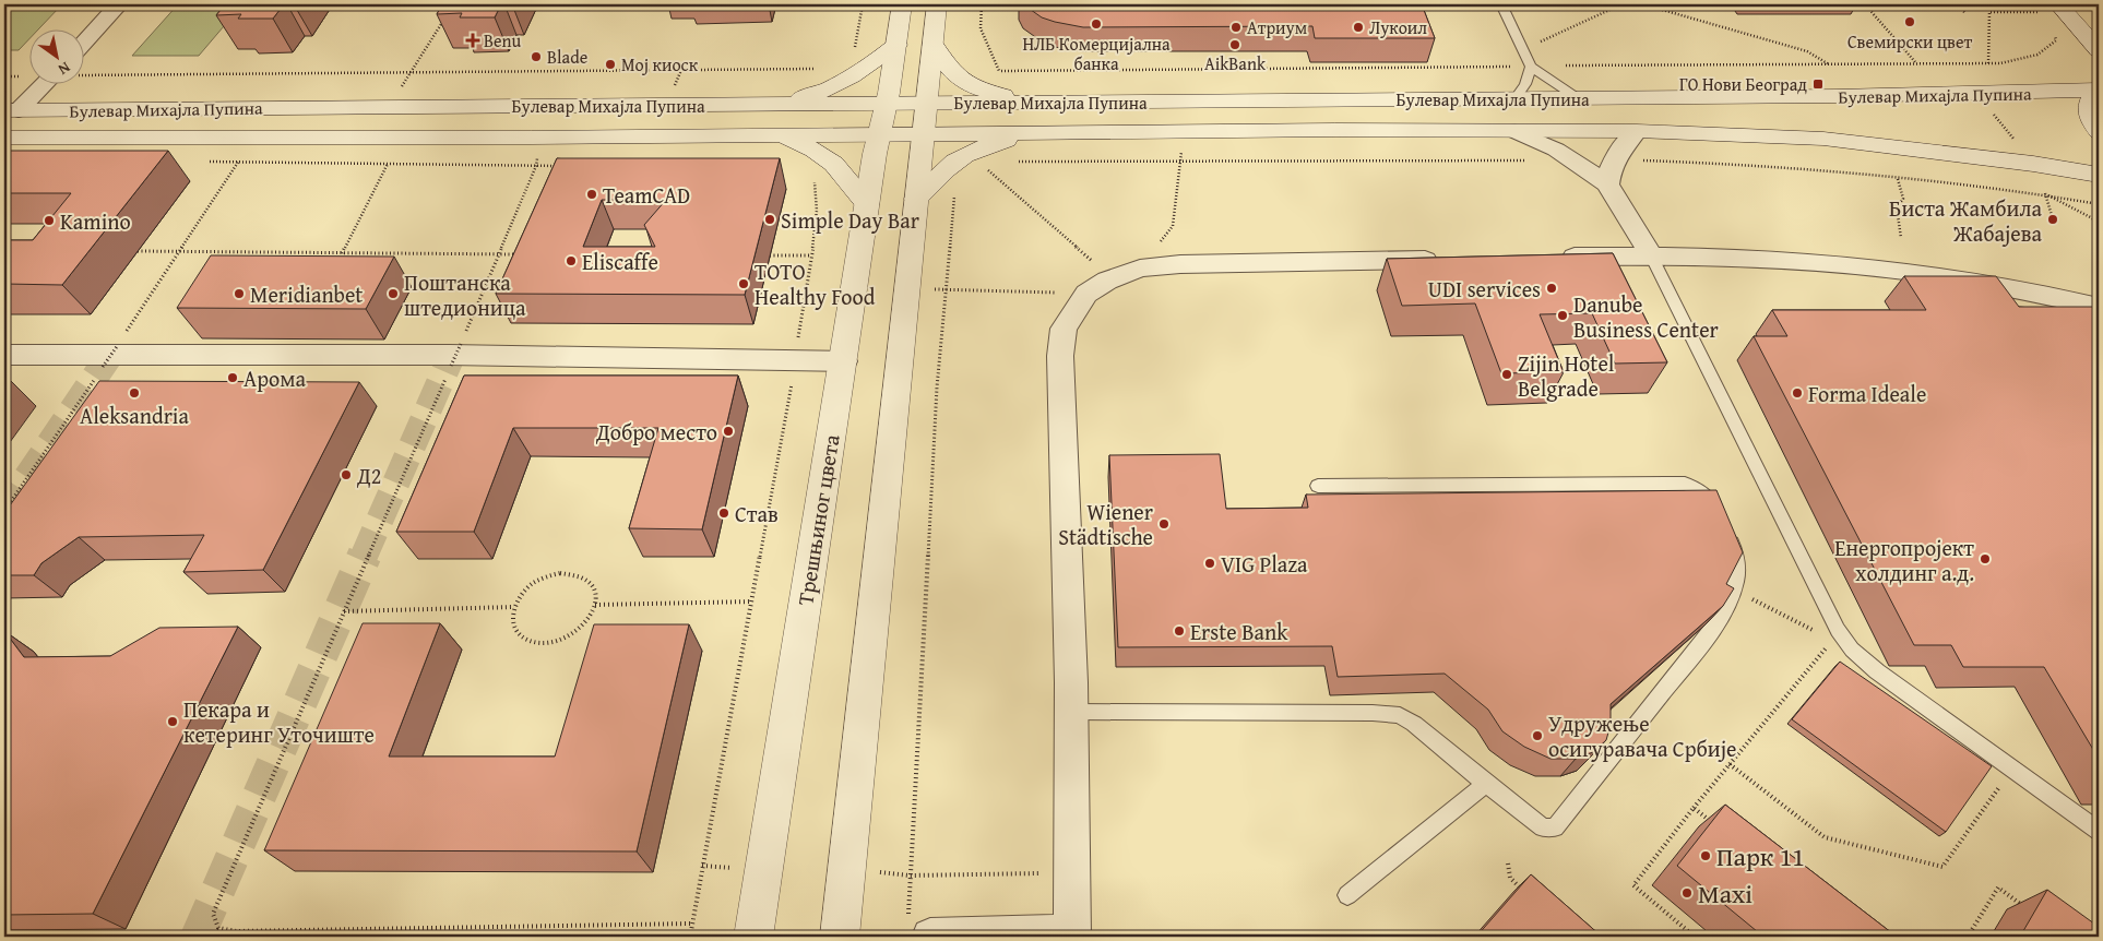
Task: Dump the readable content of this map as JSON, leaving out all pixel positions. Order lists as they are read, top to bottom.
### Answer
{
  "streets": {
    "main road": ["Булевар Михајла Пупина", "Трешњиног цвета"]
  },
  "crossings": [
    ["Булевар Михајла Пупина", "Трешњиног цвета"]
  ],
  "places": {
    "other": [
      "Свемирски цвет",
      "НЛБ Комерцијална банка",
      "Атриум",
      "Лукоил",
      "AikBank",
      "Blade",
      "Мој киоск",
      "TeamCAD",
      "Simple Day Bar",
      "Биста Жамбила Жабајева",
      "Kamino",
      "Eliscaffe",
      "TOTO Healthy Food",
      "UDI services",
      "Meridianbet",
      "Поштанска штедионица",
      "Danube Business Center",
      "Zijin Hotel Belgrade",
      "Арома",
      "Aleksandria",
      "Forma Ideale",
      "Добро место",
      "Д2",
      "Став",
      "Wiener Städtische",
      "Енергопројект холдинг а.д.",
      "VIG Plaza",
      "Erste Bank",
      "Пекара и кетеринг Уточиште",
      "Удружење осигуравача Србије",
      "Парк 11",
      "Maxi"
    ],
    "health": ["Benu"],
    "transit": ["ГО Нови Београд"]
  },
  "north": "bottom right"
}
